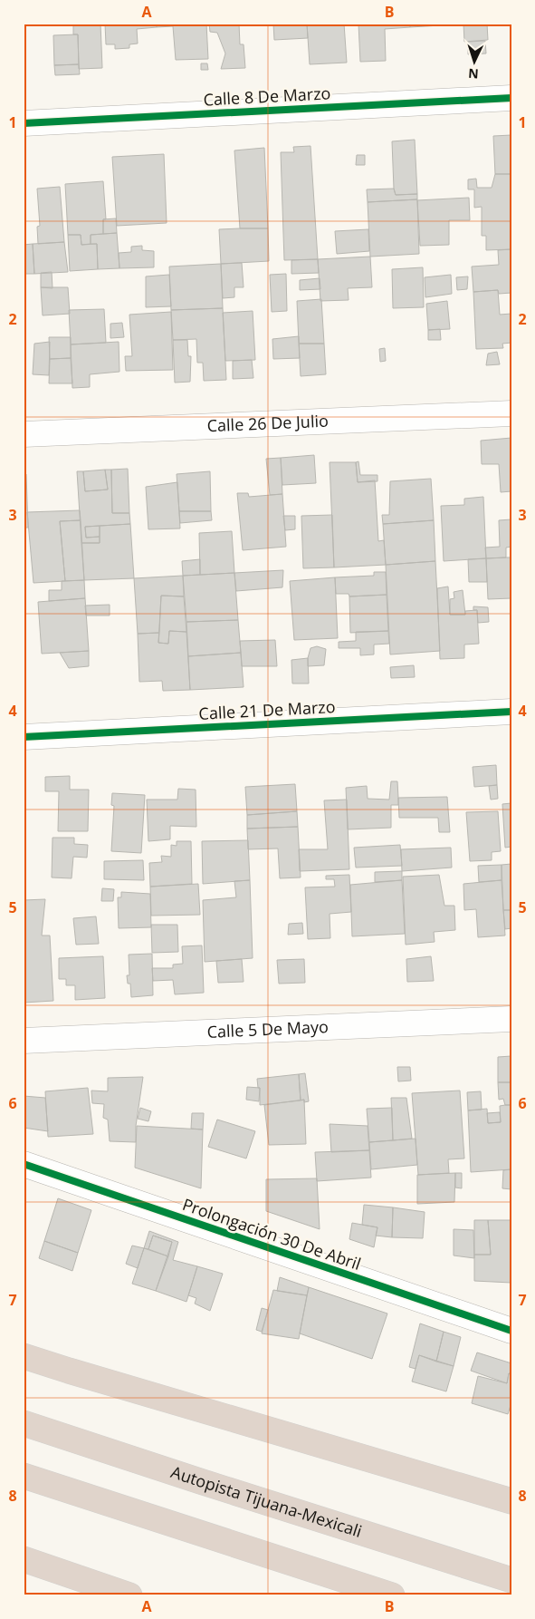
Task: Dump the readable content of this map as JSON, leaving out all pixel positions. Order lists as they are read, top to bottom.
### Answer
{
  "streets": {
    "highway": ["Autopista Tijuana-Mexicali"],
    "street": [
      "Calle 8 De Marzo",
      "Calle 26 De Julio",
      "Calle 21 De Marzo",
      "Calle 5 De Mayo",
      "Prolongación 30 De Abril"
    ]
  },
  "north": "bottom",
  "grid": {
    "columns": ["A", "B"],
    "rows": [
      "1",
      "2",
      "3",
      "4",
      "5",
      "6",
      "7",
      "8"
    ]
  }
}
